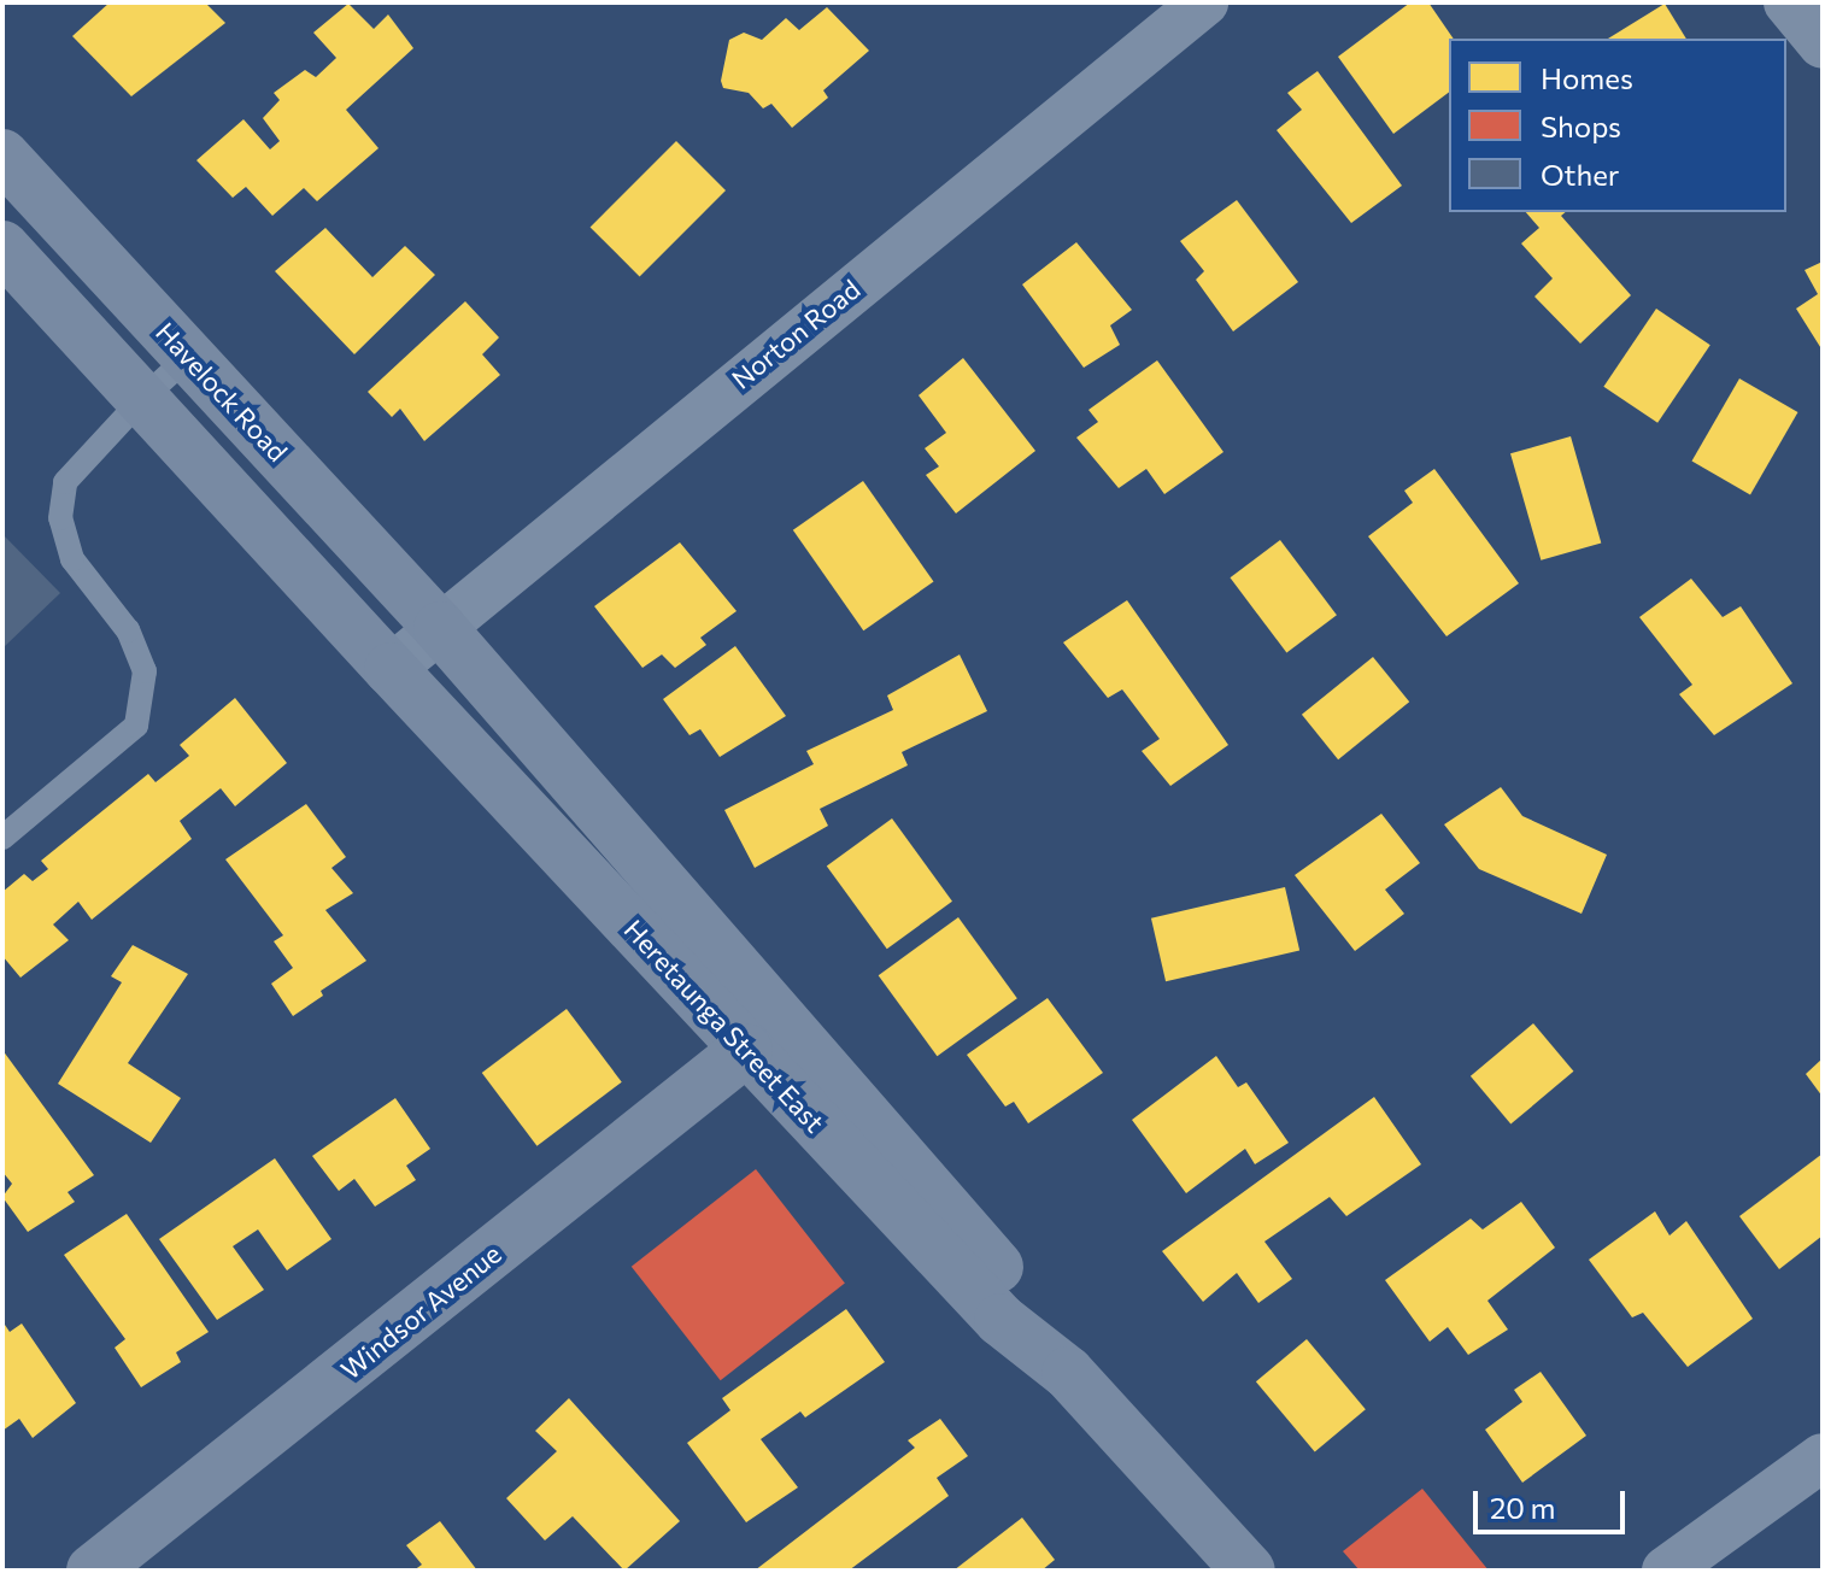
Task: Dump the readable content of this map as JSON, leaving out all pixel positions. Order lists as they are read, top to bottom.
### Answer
{
  "streets": {
    "main road": ["Havelock Road", "Heretaunga Street East", "Windsor Avenue"],
    "street": ["Norton Road"]
  },
  "crossings": [
    ["Norton Road", "Havelock Road"],
    ["Norton Road", "Heretaunga Street East"],
    ["Havelock Road", "Heretaunga Street East"],
    ["Heretaunga Street East", "Windsor Avenue"]
  ],
  "legend": ["Homes", "Shops", "Other"],
  "scale_bar": "20 m"
}
